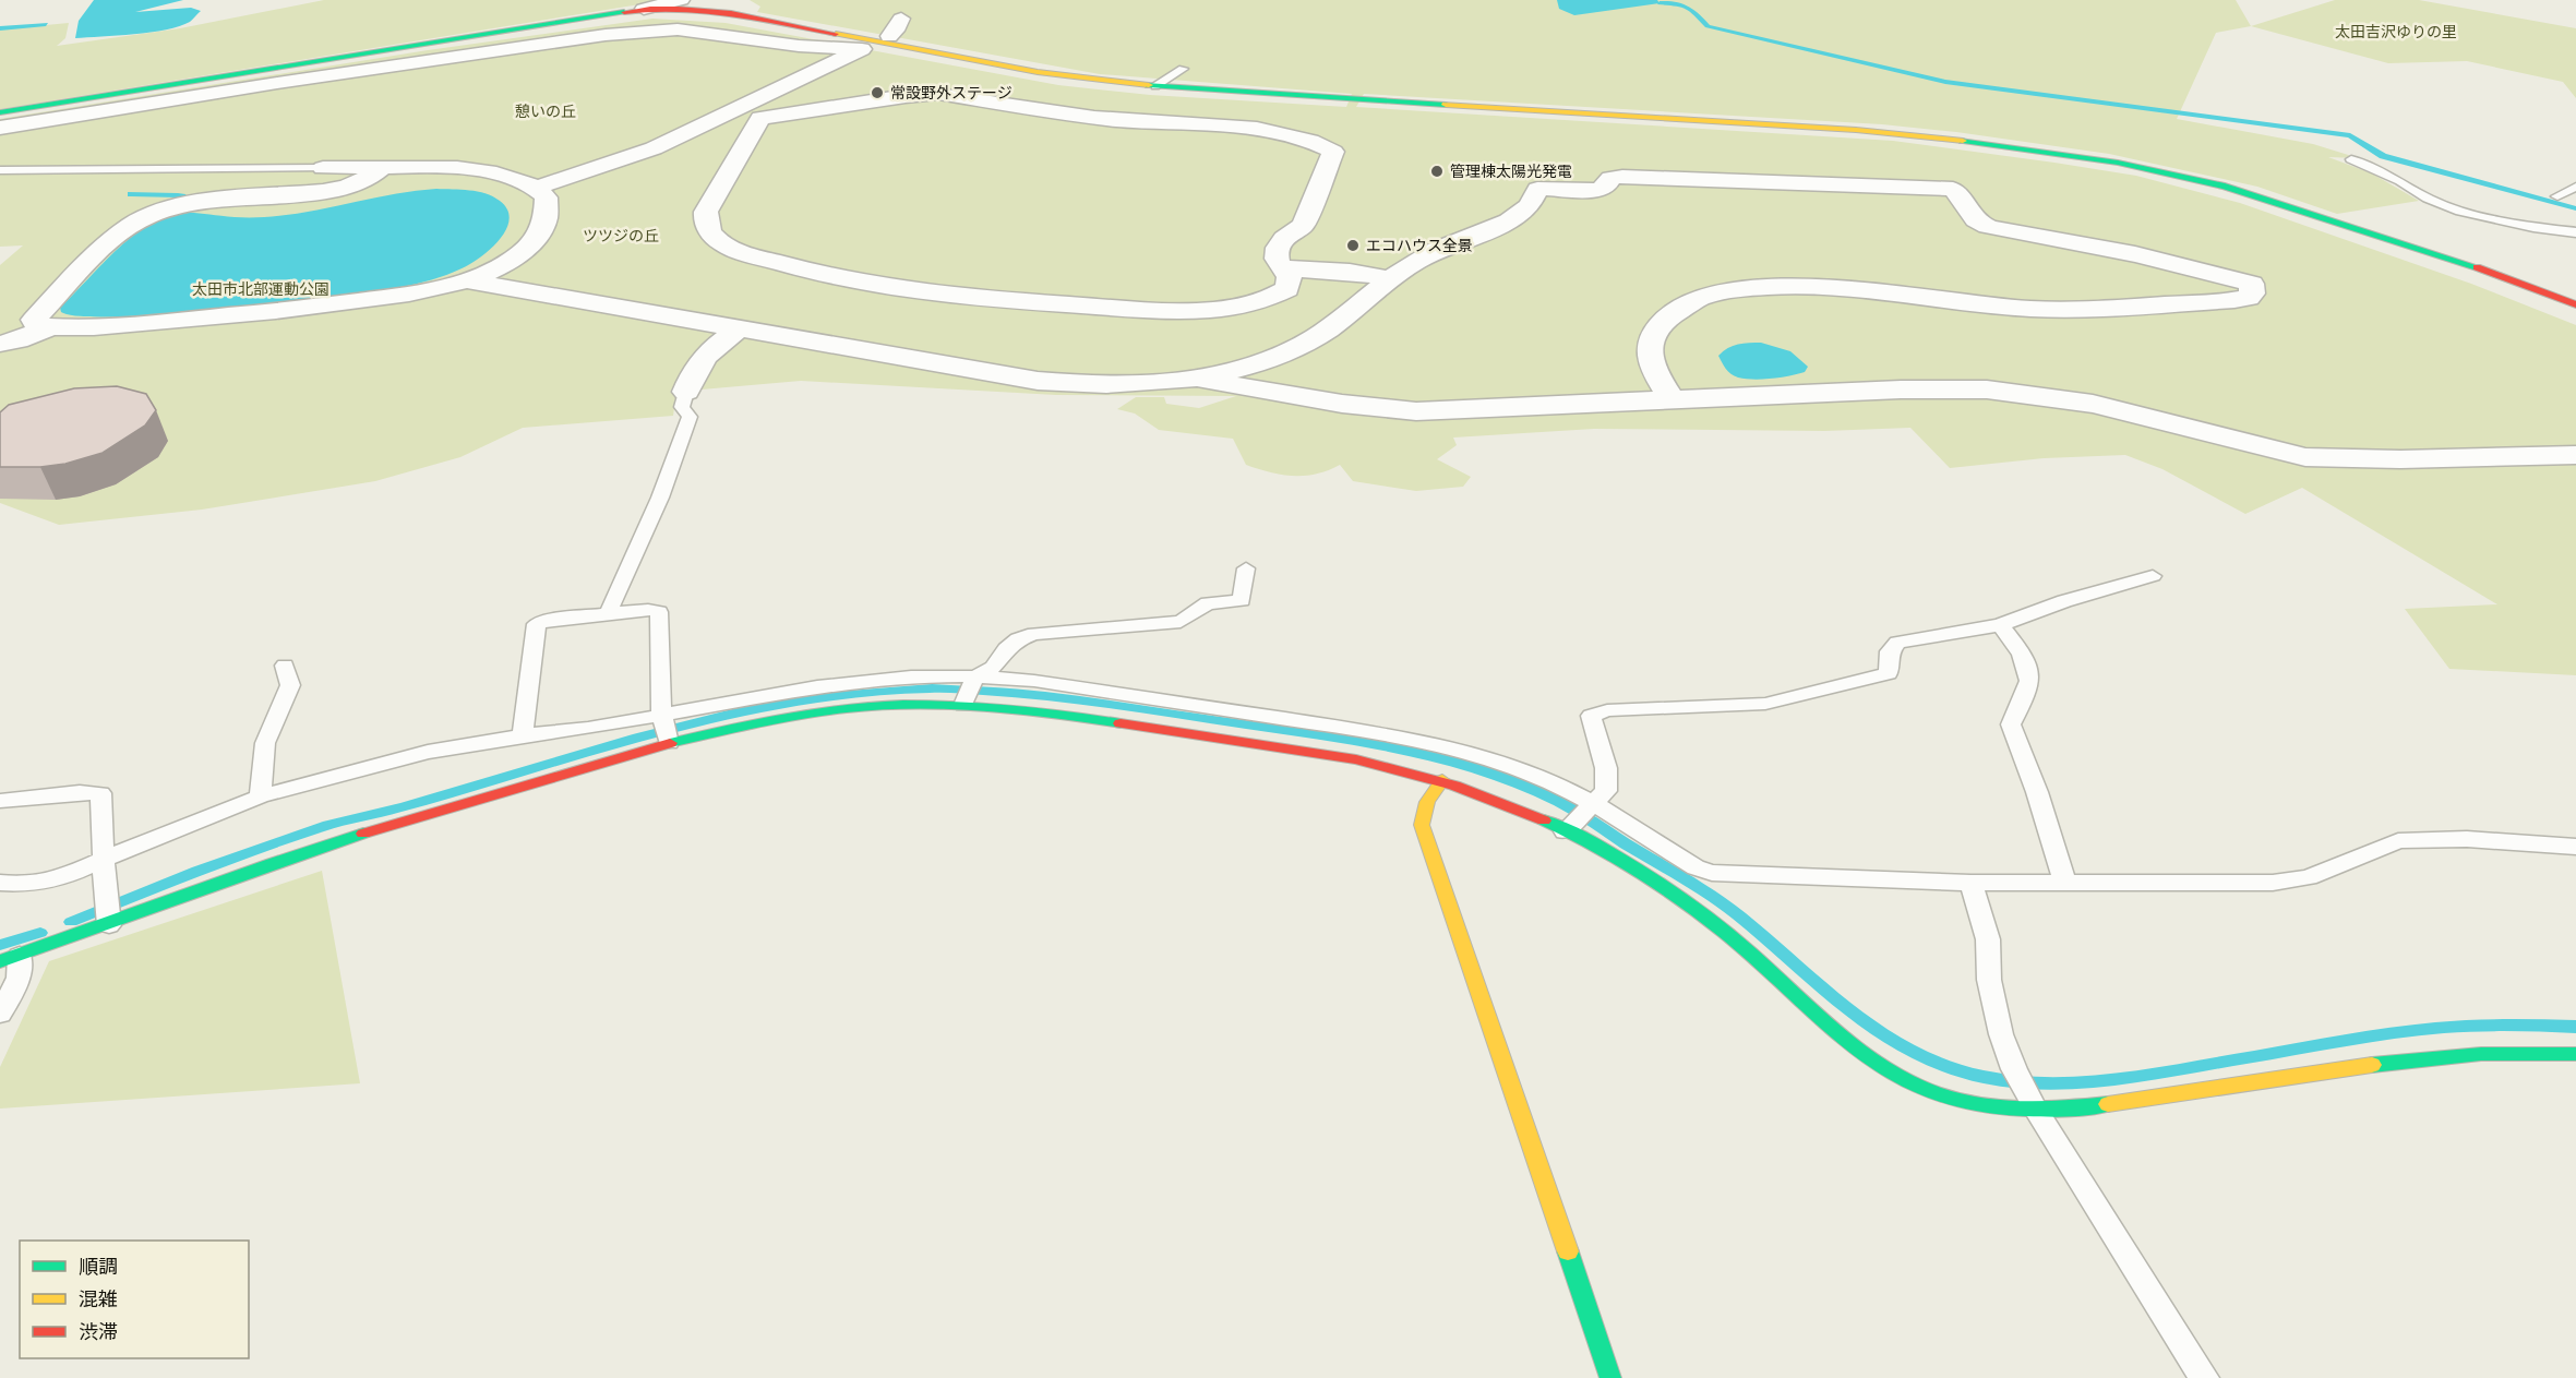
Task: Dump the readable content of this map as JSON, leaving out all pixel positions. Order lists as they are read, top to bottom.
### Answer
{
  "parks": [
    "太田吉沢ゆりの里",
    "憩いの丘",
    "ツツジの丘",
    "太田市北部運動公園"
  ],
  "places": ["常設野外ステージ", "管理棟太陽光発電", "エコハウス全景"],
  "legend": ["順調", "混雑", "渋滞"]
}
